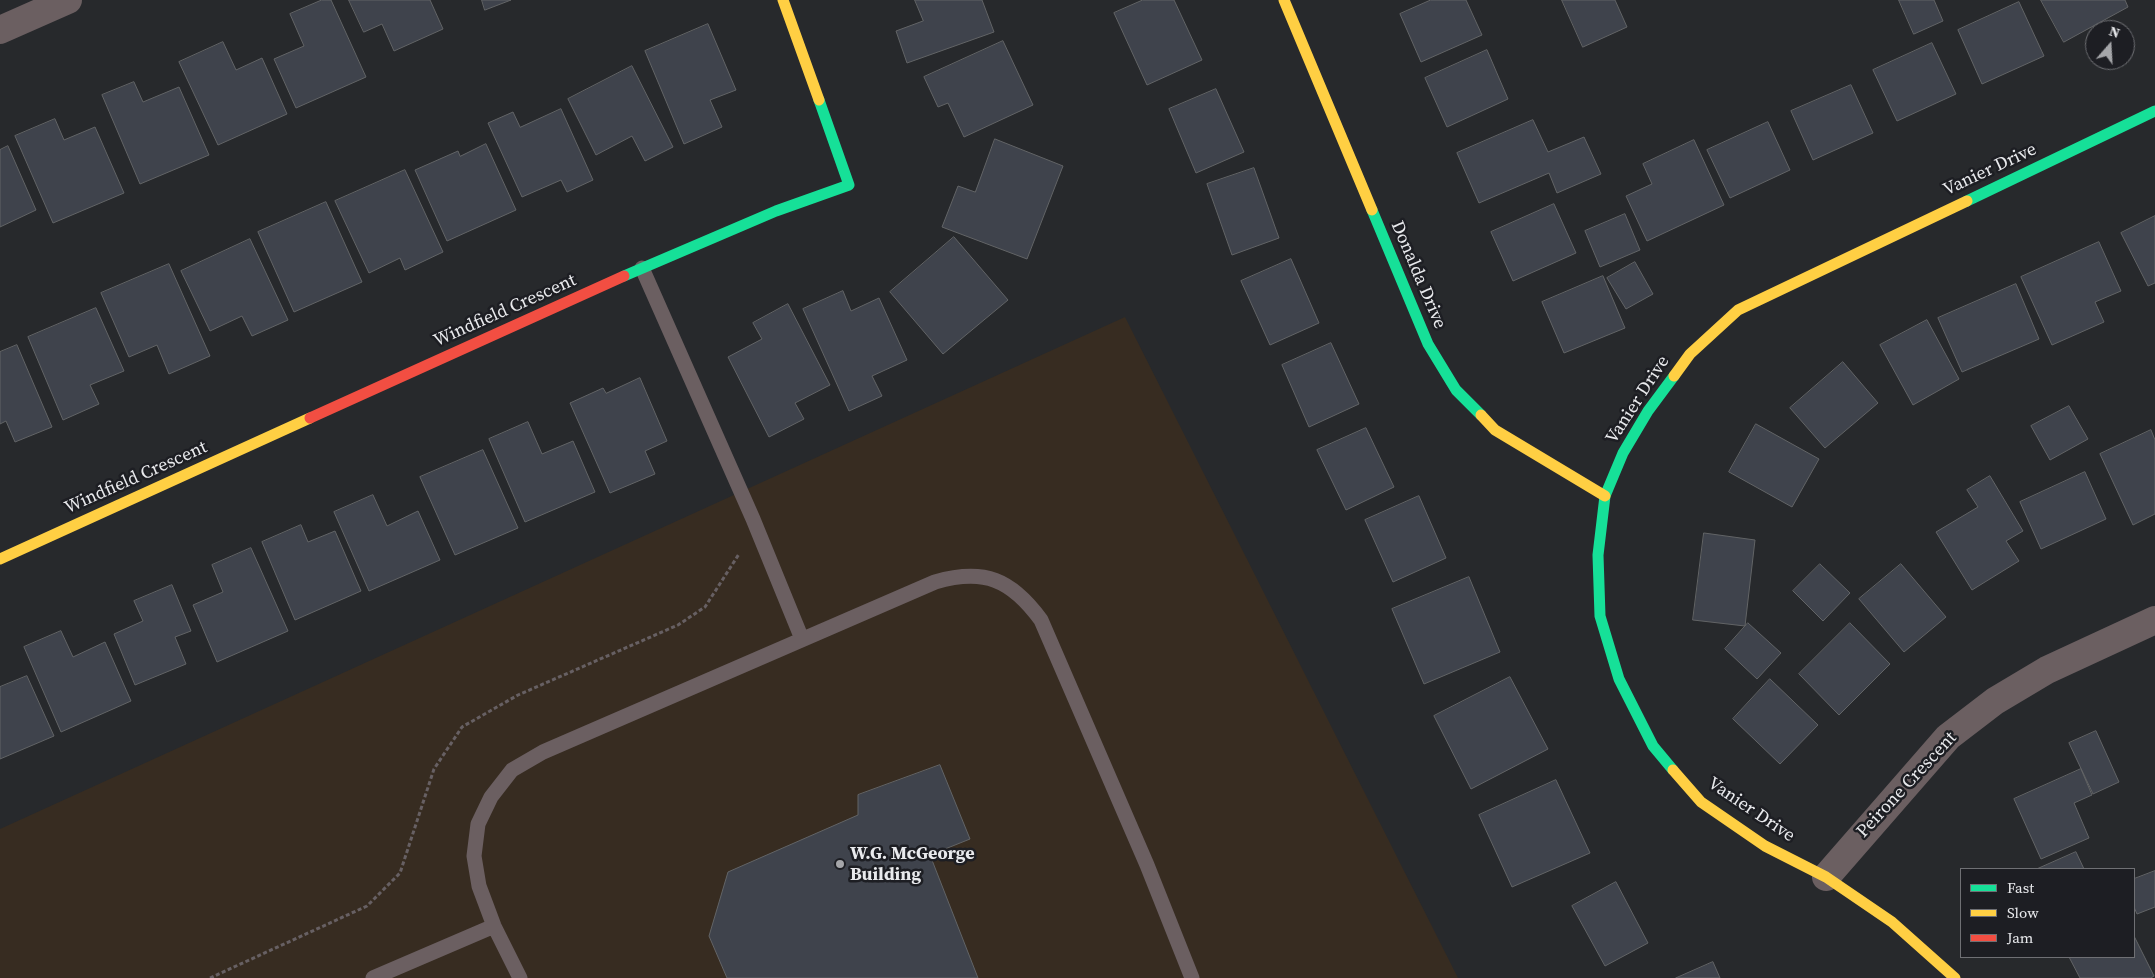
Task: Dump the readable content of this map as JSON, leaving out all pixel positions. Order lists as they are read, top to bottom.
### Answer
{
  "streets": {
    "street": [
      "Vanier Drive",
      "Donalda Drive",
      "Windfield Crescent",
      "Peirone Crescent"
    ]
  },
  "crossings": [
    ["Vanier Drive", "Donalda Drive"],
    ["Vanier Drive", "Peirone Crescent"]
  ],
  "places": ["W.G. McGeorge Building"],
  "legend": ["Fast", "Slow", "Jam"],
  "north": "top"
}
